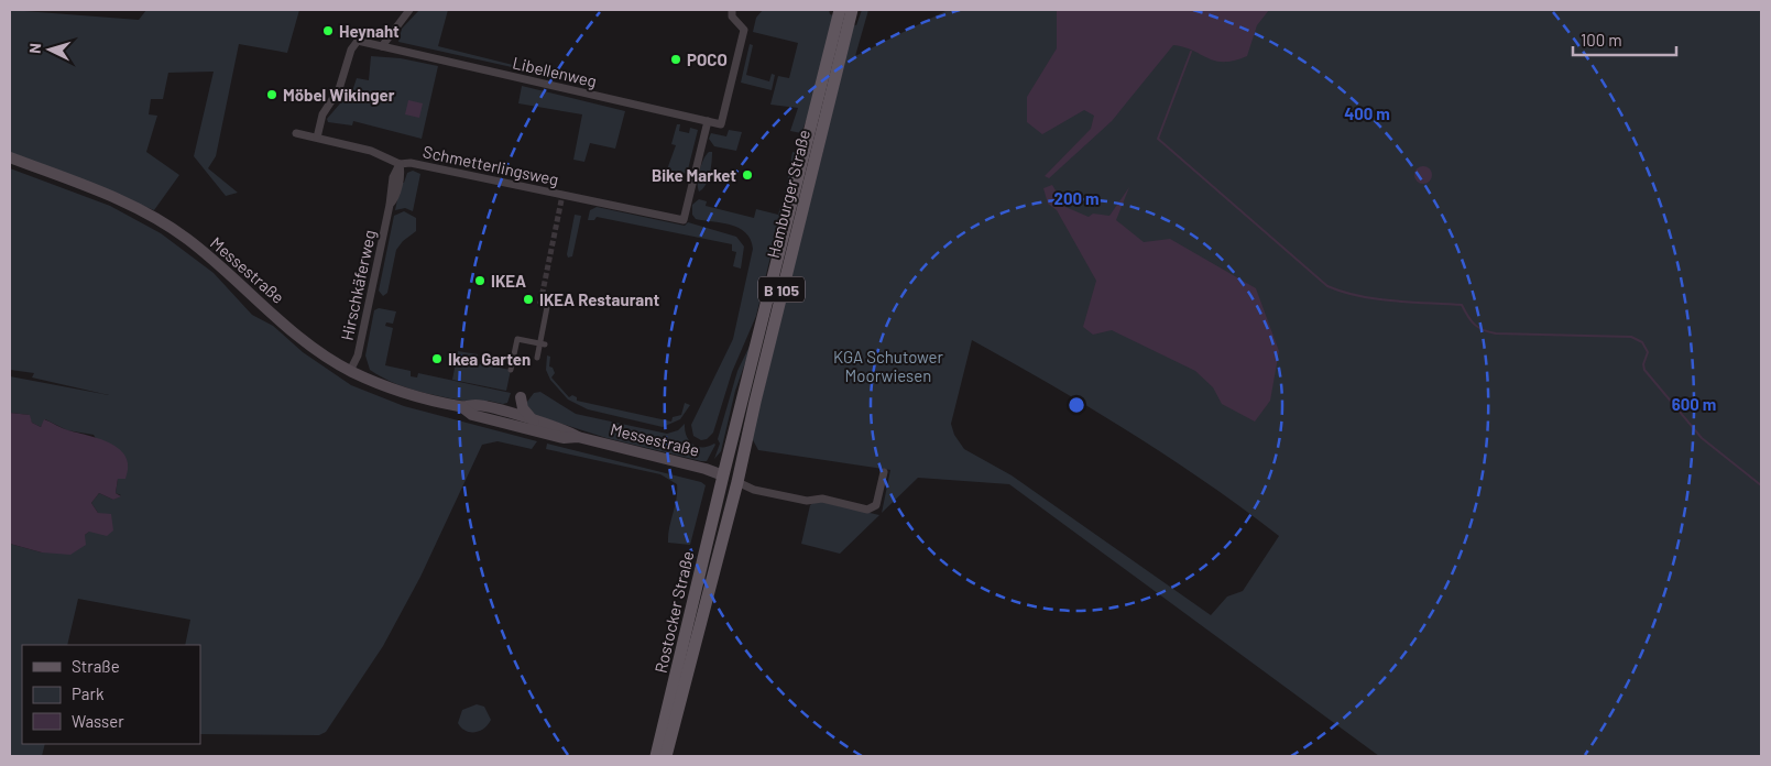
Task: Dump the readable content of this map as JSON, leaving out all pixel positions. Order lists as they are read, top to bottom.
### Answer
{
  "streets": {
    "main road": [
      "Hamburger Straße",
      "Messestraße",
      "B 105",
      "Rostocker Straße"
    ],
    "street": ["Libellenweg", "Schmetterlingsweg", "Hirschkäferweg"]
  },
  "crossings": [
    ["Libellenweg", "Schmetterlingsweg"],
    ["Schmetterlingsweg", "Hirschkäferweg"],
    ["Hamburger Straße", "Messestraße"],
    ["Hamburger Straße", "Rostocker Straße"],
    ["Messestraße", "Hirschkäferweg"],
    ["Messestraße", "Rostocker Straße"]
  ],
  "parks": ["KGA Schutower Moorwiesen"],
  "places": [
    "Heynaht",
    "POCO",
    "Möbel Wikinger",
    "Bike Market",
    "IKEA",
    "IKEA Restaurant",
    "Ikea Garten"
  ],
  "legend": ["Straße", "Park", "Wasser"],
  "scale_bar": "100 m",
  "north": "left",
  "rings": ["400 m", "200 m", "600 m"]
}
